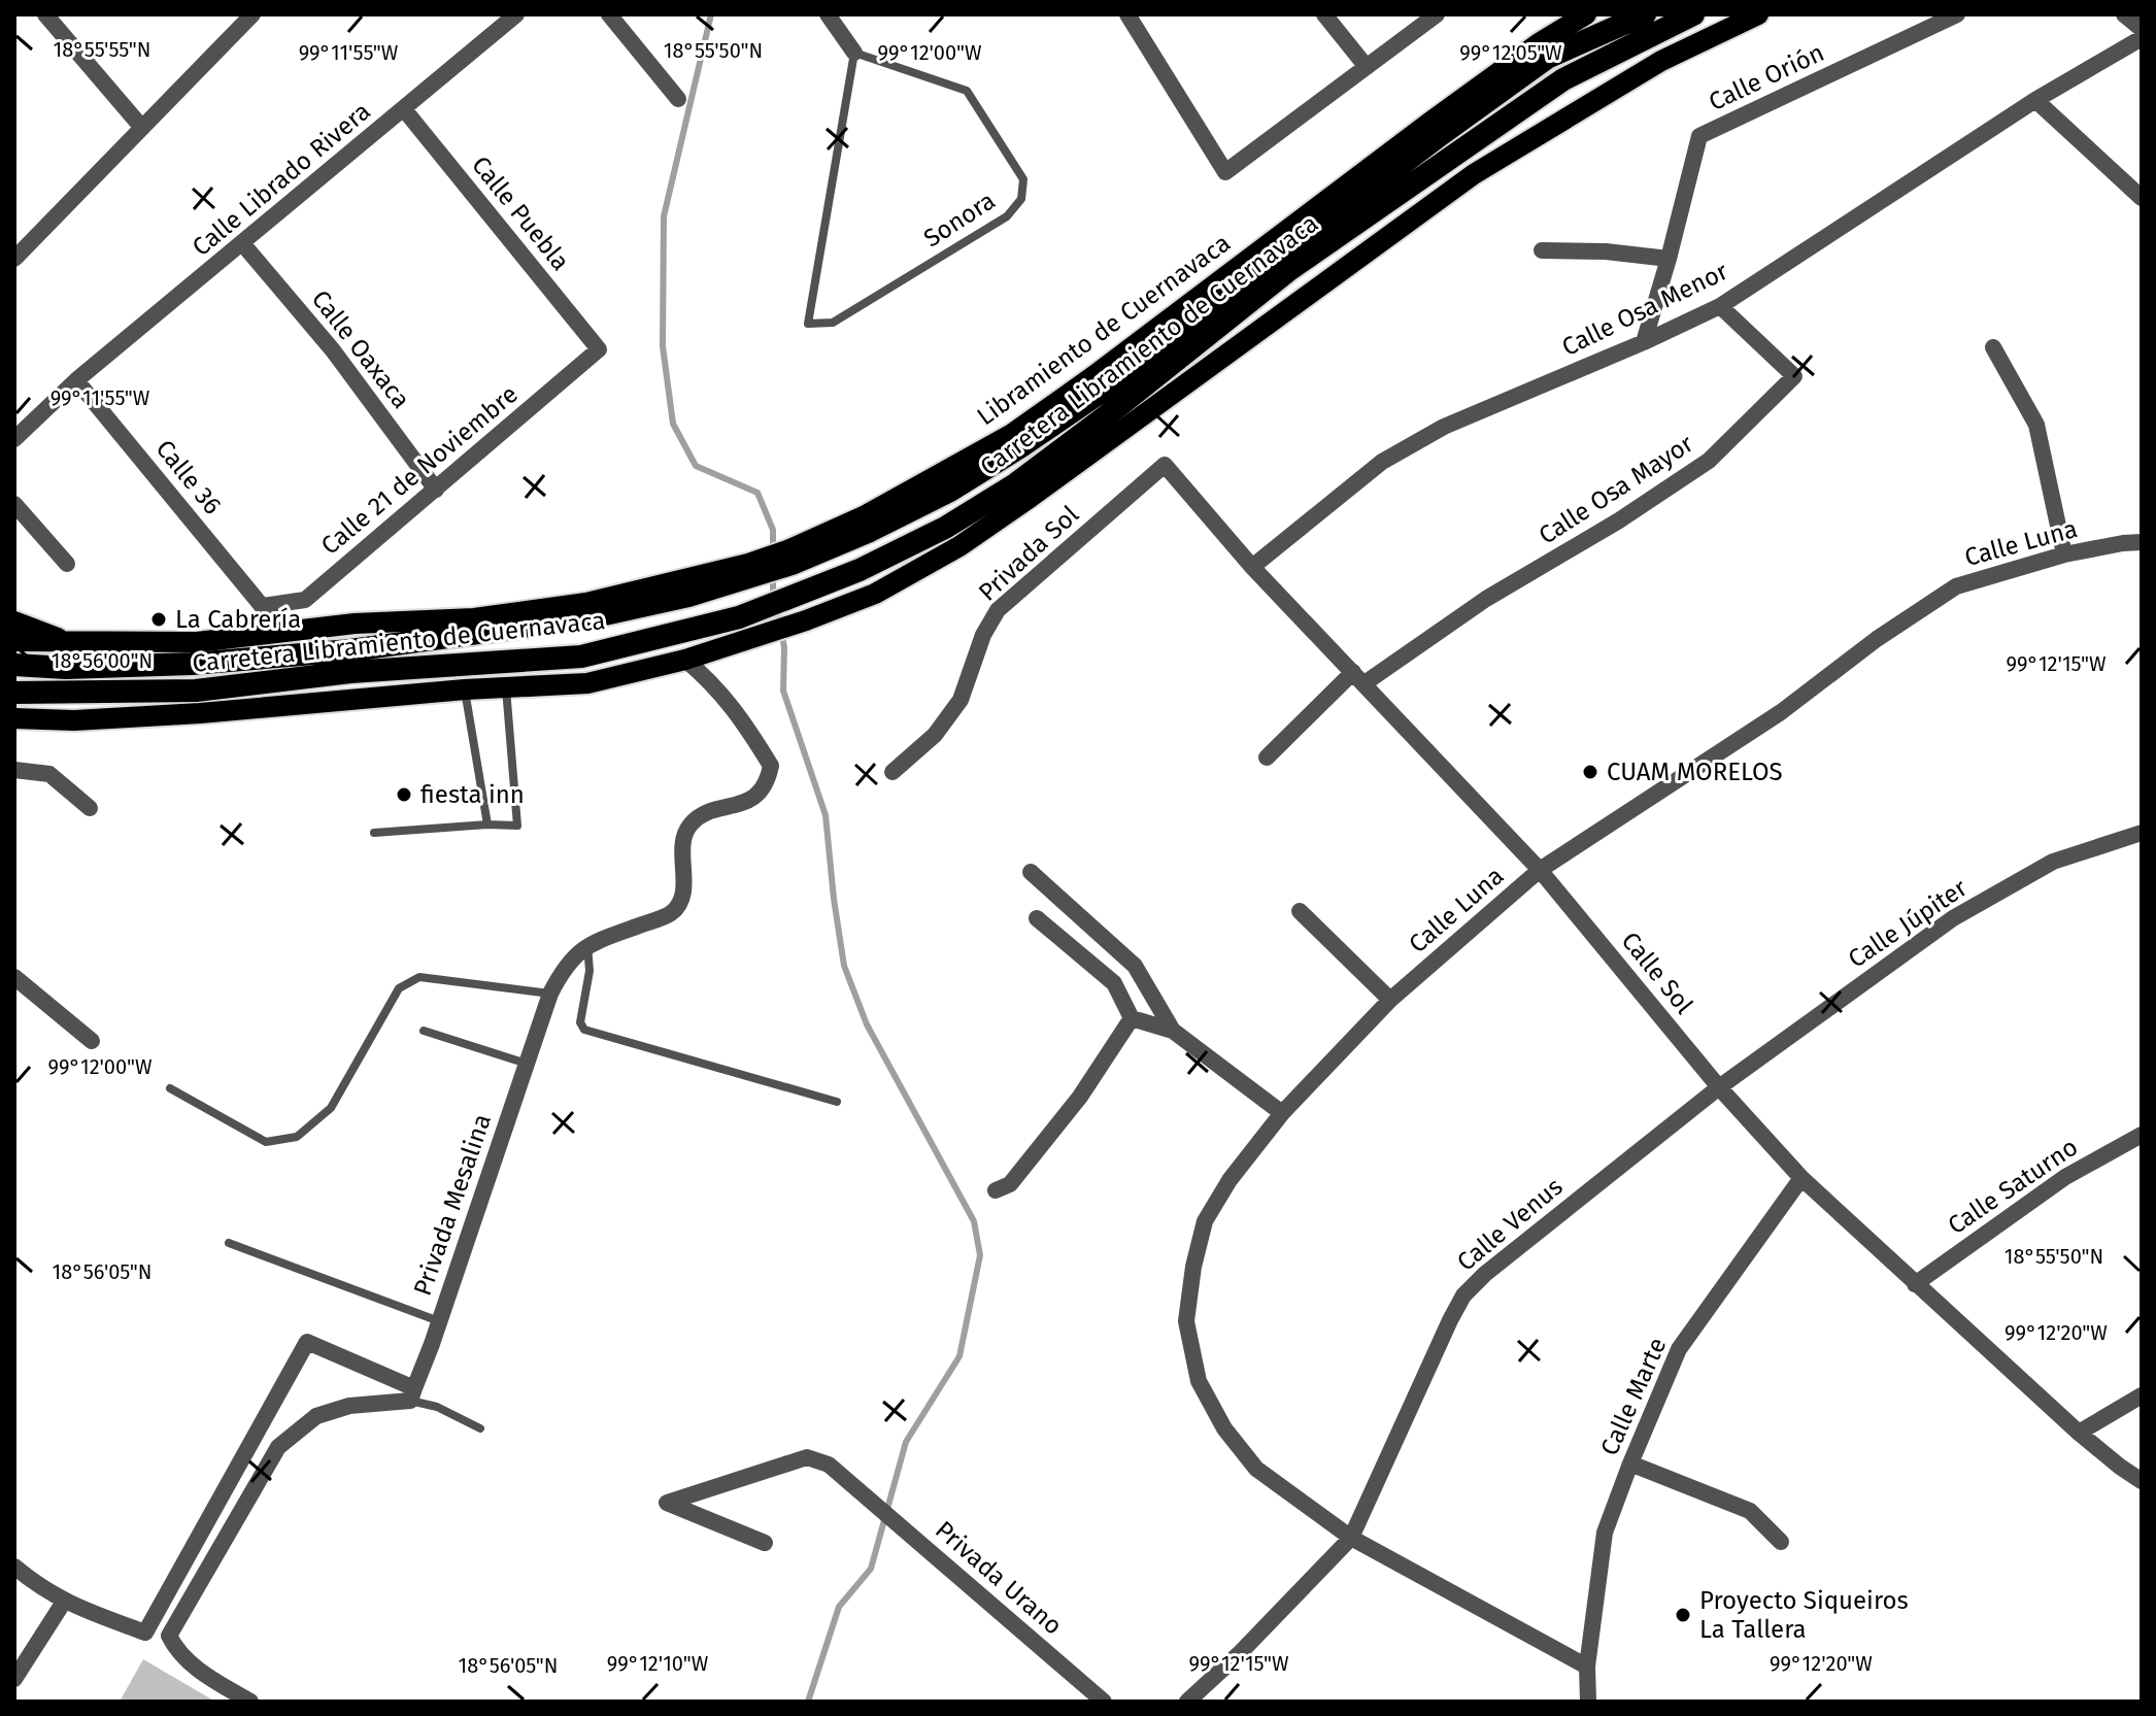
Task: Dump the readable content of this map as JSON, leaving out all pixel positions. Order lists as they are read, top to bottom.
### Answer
{
  "streets": {
    "highway": ["Carretera Libramiento de Cuernavaca"],
    "main road": ["Libramiento de Cuernavaca"],
    "street": [
      "Calle Orión",
      "Calle Librado Rivera",
      "Calle Puebla",
      "Calle Osa Menor",
      "Calle Oaxaca",
      "Calle 21 de Noviembre",
      "Calle 36",
      "Calle Osa Mayor",
      "Calle Luna",
      "Privada Sol",
      "Calle Júpiter",
      "Calle Sol",
      "Calle Saturno",
      "Privada Mesalina",
      "Calle Venus",
      "Calle Marte",
      "Privada Urano"
    ],
    "lane": ["Sonora"]
  },
  "crossings": [
    ["Calle Orión", "Calle Osa Menor"],
    ["Calle Librado Rivera", "Calle Puebla"],
    ["Calle Librado Rivera", "Calle Oaxaca"],
    ["Calle Librado Rivera", "Calle 36"],
    ["Calle Puebla", "Calle 21 de Noviembre"],
    ["Calle Osa Menor", "Calle Osa Mayor"],
    ["Calle Osa Menor", "Calle Sol"],
    ["Libramiento de Cuernavaca", "Carretera Libramiento de Cuernavaca"],
    ["Calle Oaxaca", "Calle 21 de Noviembre"],
    ["Calle 21 de Noviembre", "Calle 36"],
    ["Calle Osa Mayor", "Calle Sol"],
    ["Calle Luna", "Calle Sol"],
    ["Calle Luna", "Calle Venus"],
    ["Privada Sol", "Calle Sol"],
    ["Calle Júpiter", "Calle Sol"],
    ["Calle Júpiter", "Calle Venus"],
    ["Calle Sol", "Calle Saturno"],
    ["Calle Sol", "Calle Venus"],
    ["Calle Sol", "Calle Marte"]
  ],
  "places": [
    "La Cabrería",
    "CUAM MORELOS",
    "fiesta inn",
    "Proyecto Siqueiros La Tallera"
  ],
  "coordinates": [
    "18°55'55\"N",
    "18°55'50\"N",
    "99°11'55\"W",
    "99°12'00\"W",
    "99°12'05\"W",
    "18°56'00\"N",
    "99°12'15\"W",
    "18°56'05\"N",
    "99°12'20\"W",
    "99°12'10\"W"
  ]
}
